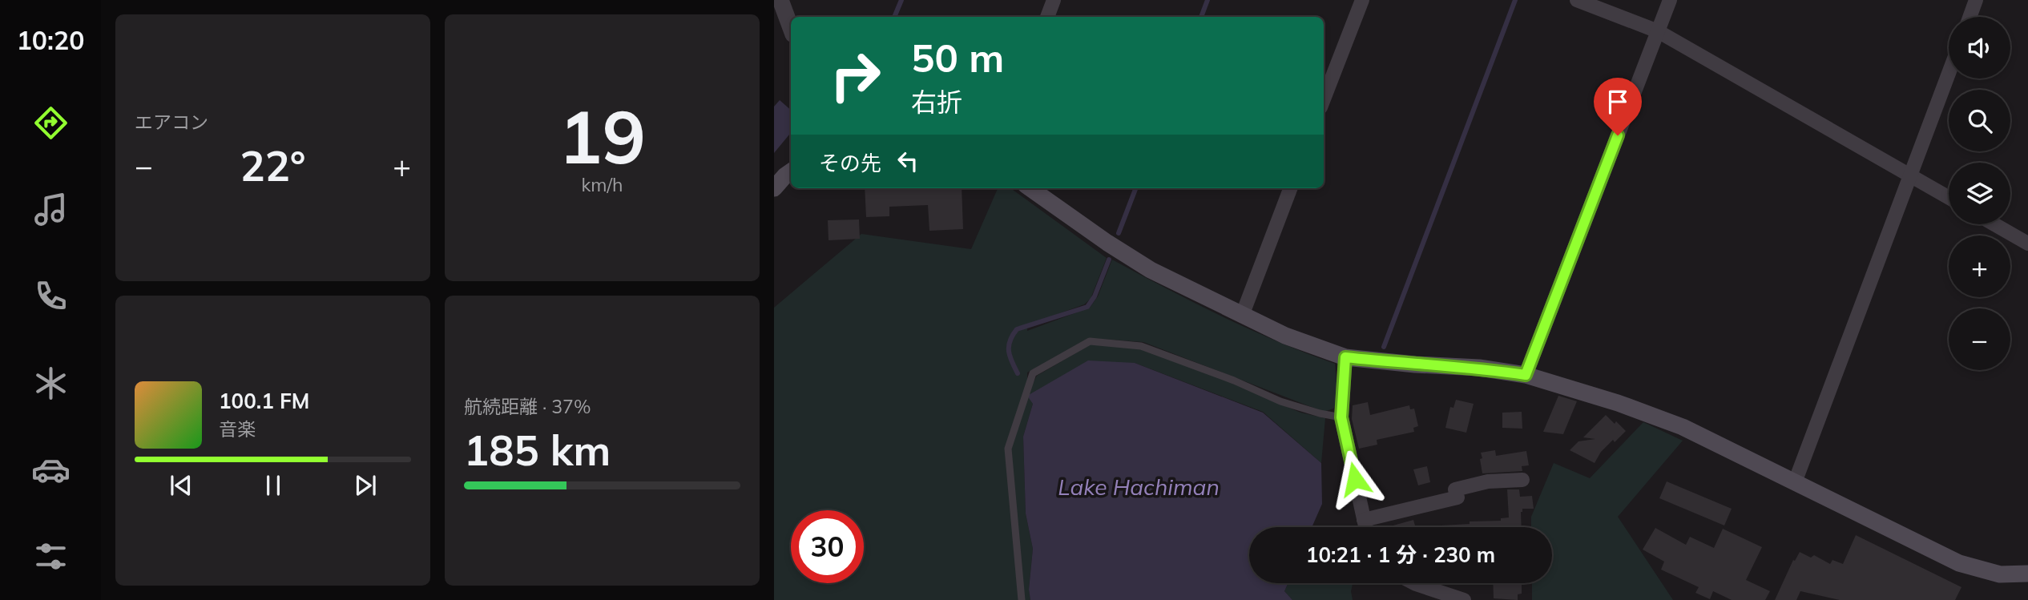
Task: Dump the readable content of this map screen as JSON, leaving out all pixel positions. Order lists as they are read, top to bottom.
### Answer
{
  "water": ["Lake Hachiman"],
  "page": {
    "tabs": "10:20",
    "tile": [
      "エアコン",
      ["19", "km/h"],
      ["航続距離 · 37%", "185 km"]
    ],
    "map_buttons": ["+", "−"],
    "turn": ["50 m", "右折"],
    "then": "その先",
    "heat": ["−", "22°", "+"],
    "song": ["100.1 FM", "音楽"],
    "limit": "30",
    "trip": "10:21 · 1 分 · 230 m"
  }
}
